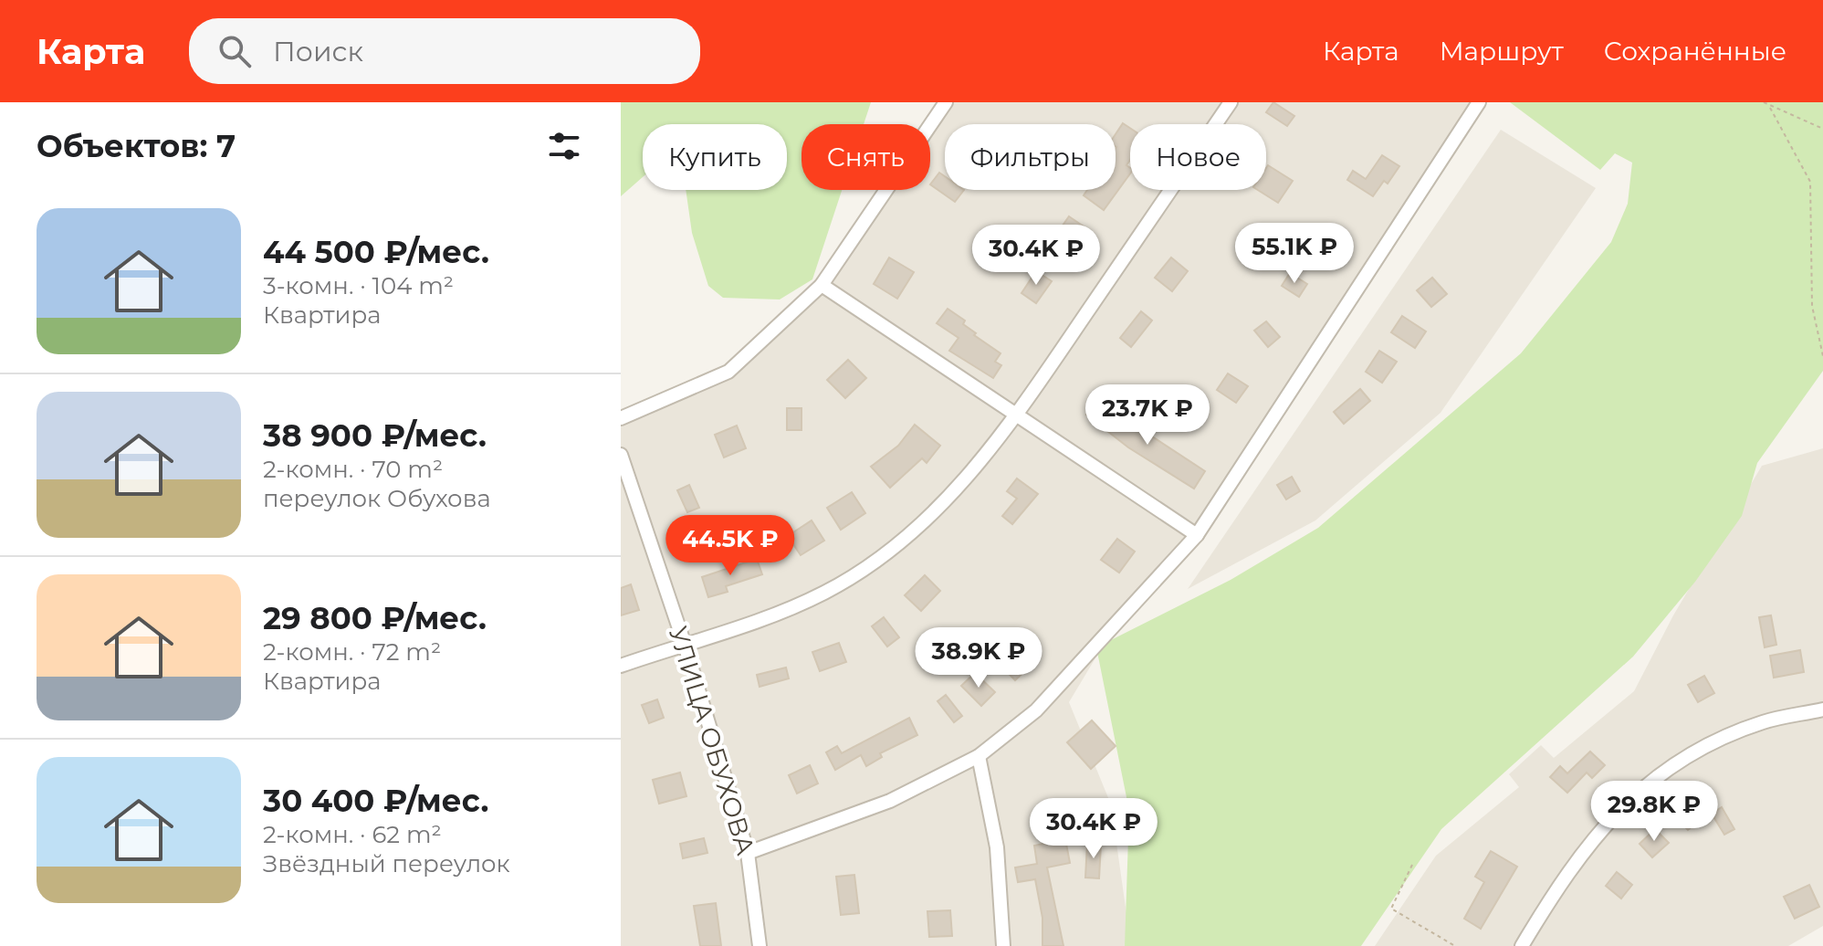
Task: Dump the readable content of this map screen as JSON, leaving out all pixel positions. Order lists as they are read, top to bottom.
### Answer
{
  "streets": {
    "street": ["УЛИЦА ОБУХОВА"]
  },
  "page": {
    "header": "Карта",
    "search": "Поиск",
    "nav": ["Карта", "Маршрут", "Сохранённые"],
    "heading": "Объектов: 7",
    "chip": [
      "Купить",
      "Снять",
      "Фильтры",
      "Новое"
    ],
    "list": [
      {
        "name": "44 500 ₽/мес.",
        "note": "3-комн. · 104 m² · Квартира"
      },
      {
        "name": "38 900 ₽/мес.",
        "note": "2-комн. · 70 m² · переулок Обухова"
      },
      {
        "name": "29 800 ₽/мес.",
        "note": "2-комн. · 72 m² · Квартира"
      },
      {
        "name": "30 400 ₽/мес.",
        "note": "2-комн. · 62 m² · Звёздный переулок"
      }
    ],
    "price": [
      "55.1K ₽",
      "30.4K ₽",
      "23.7K ₽",
      "44.5K ₽",
      "38.9K ₽",
      "29.8K ₽",
      "30.4K ₽"
    ]
  }
}
